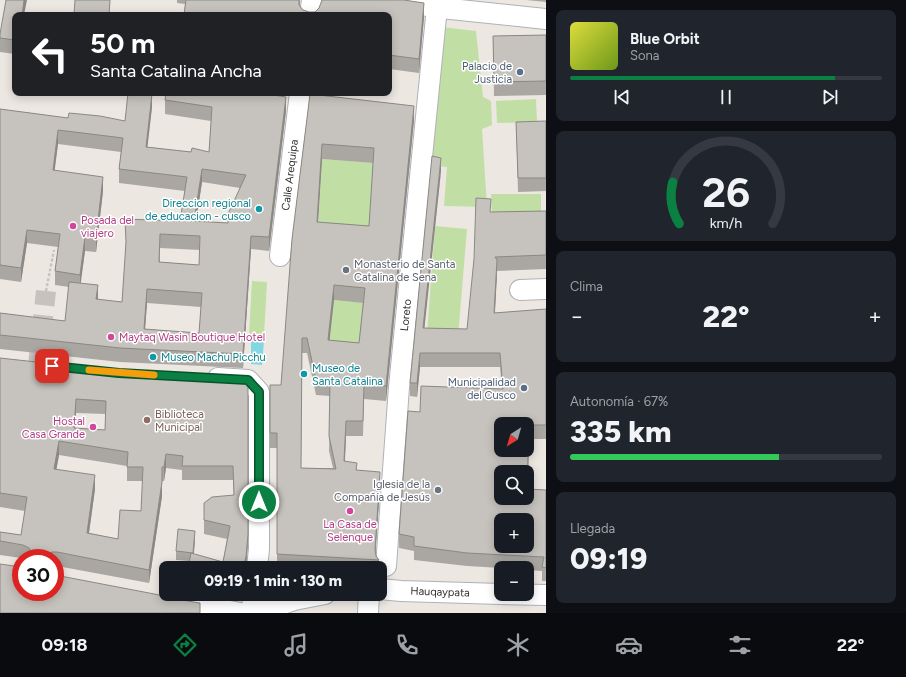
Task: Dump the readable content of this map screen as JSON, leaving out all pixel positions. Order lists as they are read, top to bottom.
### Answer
{
  "streets": {
    "street": ["Calle Arequipa", "Loreto", "Hauqaypata"]
  },
  "places": [
    "Palacio de Justicia",
    "Direccion regional de educacion - cusco",
    "Posada del viajero",
    "Monasterio de Santa Catalina de Sena",
    "Maytaq Wasin Boutique Hotel",
    "Museo Machu Picchu",
    "Museo de Santa Catalina",
    "Municipalidad del Cusco",
    "Biblioteca Municipal",
    "Hostal Casa Grande",
    "Iglesia de la Compañía de Jesús",
    "La Casa de Selenque"
  ],
  "north": "bottom left",
  "page": {
    "turn": ["50 m", "Santa Catalina Ancha"],
    "song": ["Blue Orbit", "Sona"],
    "tile": [
      "Clima",
      ["Autonomía · 67%", "335 km"],
      ["Llegada", "09:19"]
    ],
    "heat": ["−", "22°", "+"],
    "map_buttons": ["+", "−"],
    "limit": "30",
    "trip": "09:19 · 1 min · 130 m",
    "tabs": ["09:18", "22°"],
    "gauge": ["26", "km/h"]
  }
}
